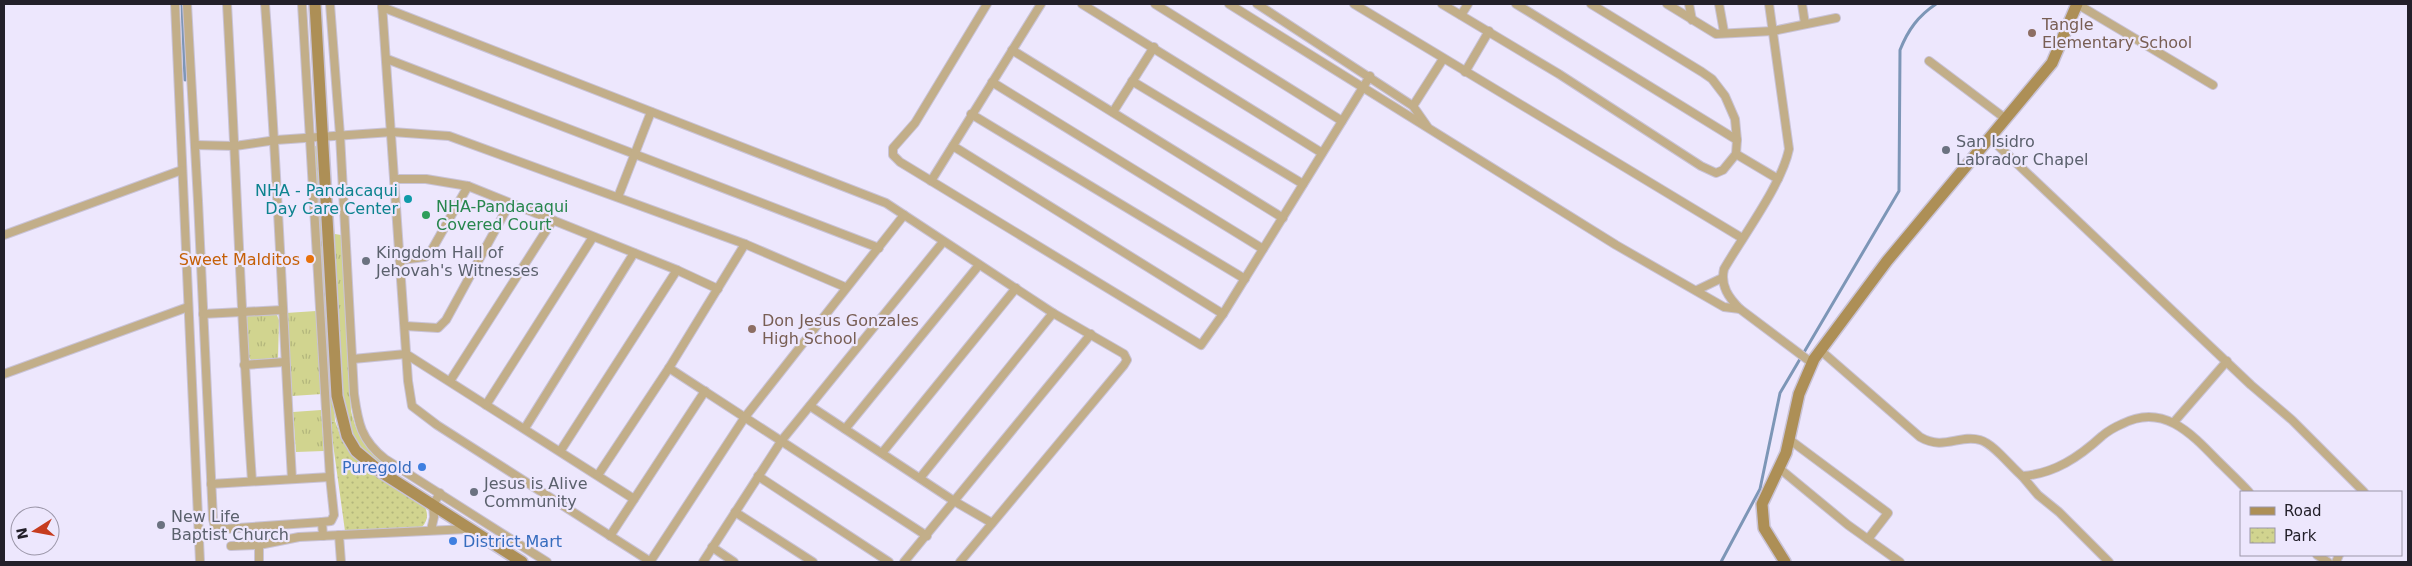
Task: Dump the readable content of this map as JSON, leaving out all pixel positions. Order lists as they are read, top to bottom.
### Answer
{
  "places": [
    "Tangle Elementary School",
    "San Isidro Labrador Chapel",
    "NHA - Pandacaqui Day Care Center",
    "NHA-Pandacaqui Covered Court",
    "Sweet Malditos",
    "Kingdom Hall of Jehovah's Witnesses",
    "Don Jesus Gonzales High School",
    "Puregold",
    "Jesus is Alive Community",
    "New Life Baptist Church",
    "District Mart"
  ],
  "legend": ["Road", "Park"],
  "north": "left"
}
